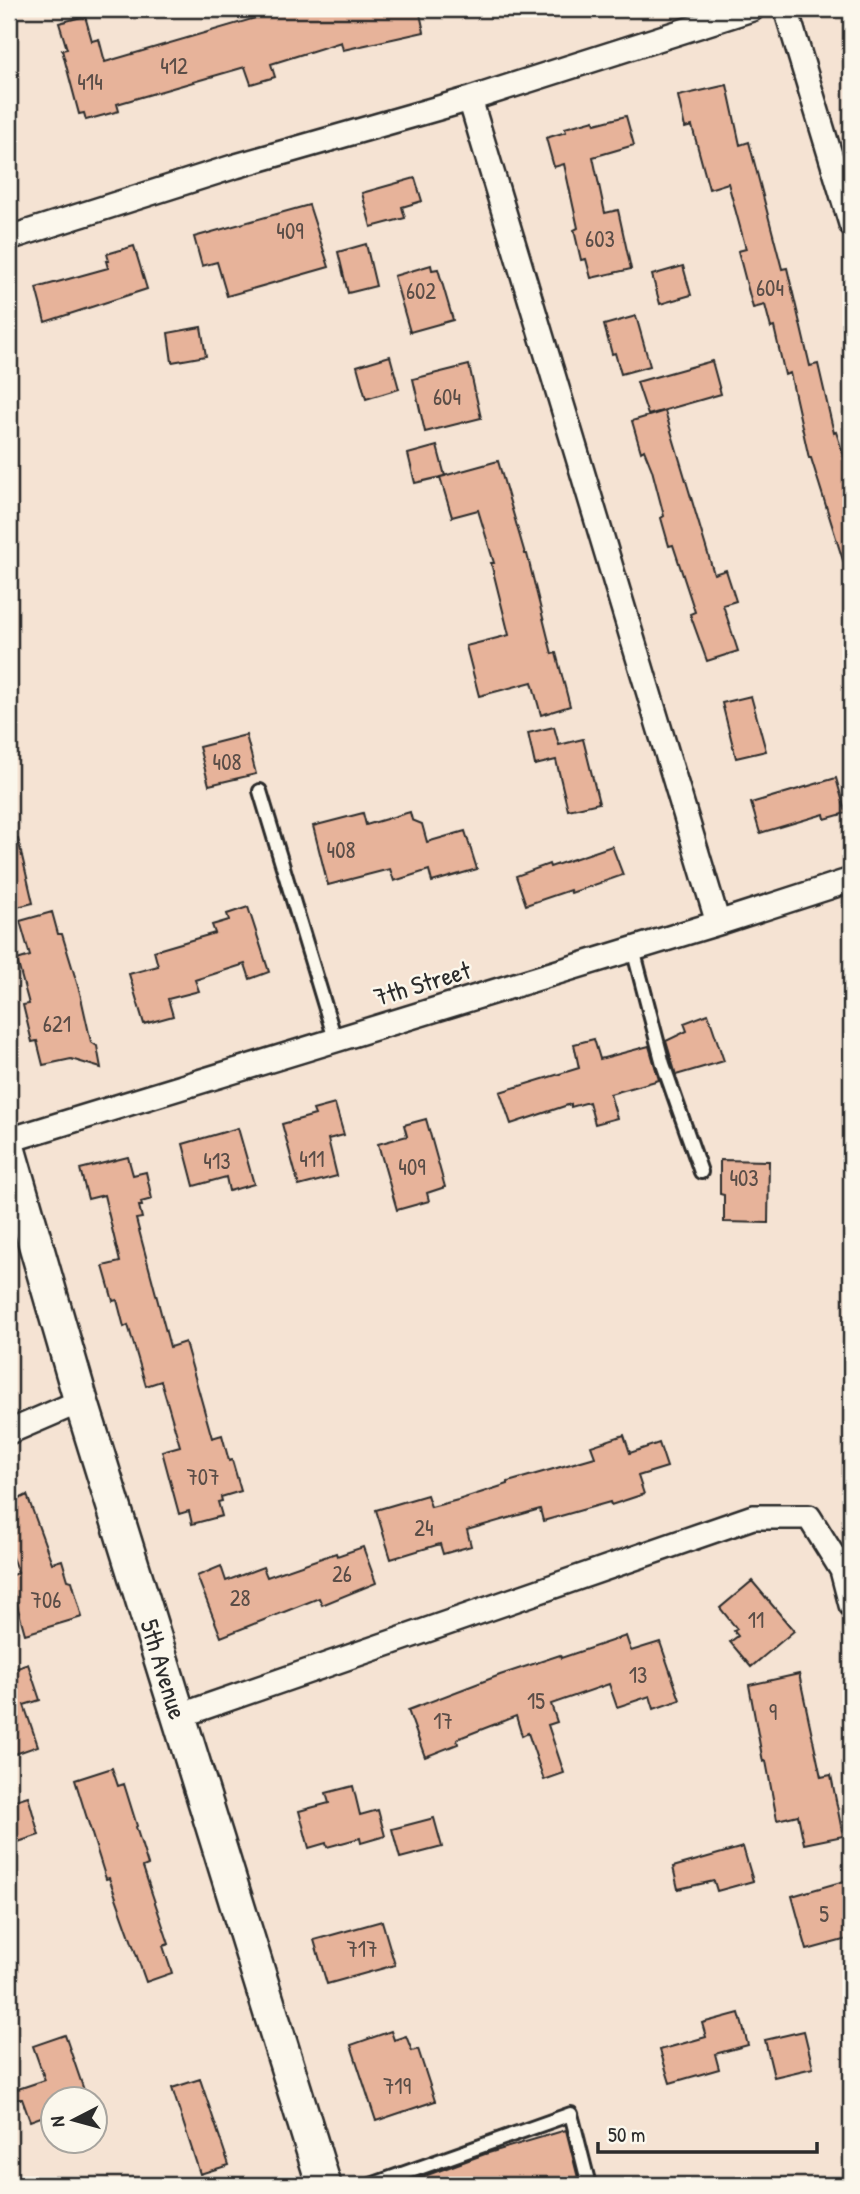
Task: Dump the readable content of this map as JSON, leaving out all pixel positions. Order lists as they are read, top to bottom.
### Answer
{
  "streets": {
    "street": ["7th Street", "5th Avenue"]
  },
  "house_numbers": [
    "412",
    "414",
    "409",
    "603",
    "604",
    "602",
    "604",
    "408",
    "408",
    "621",
    "411",
    "413",
    "409",
    "403",
    "707",
    "24",
    "26",
    "28",
    "706",
    "11",
    "13",
    "15",
    "9",
    "17",
    "5",
    "717",
    "719"
  ],
  "scale_bar": "50 m",
  "north": "left"
}
